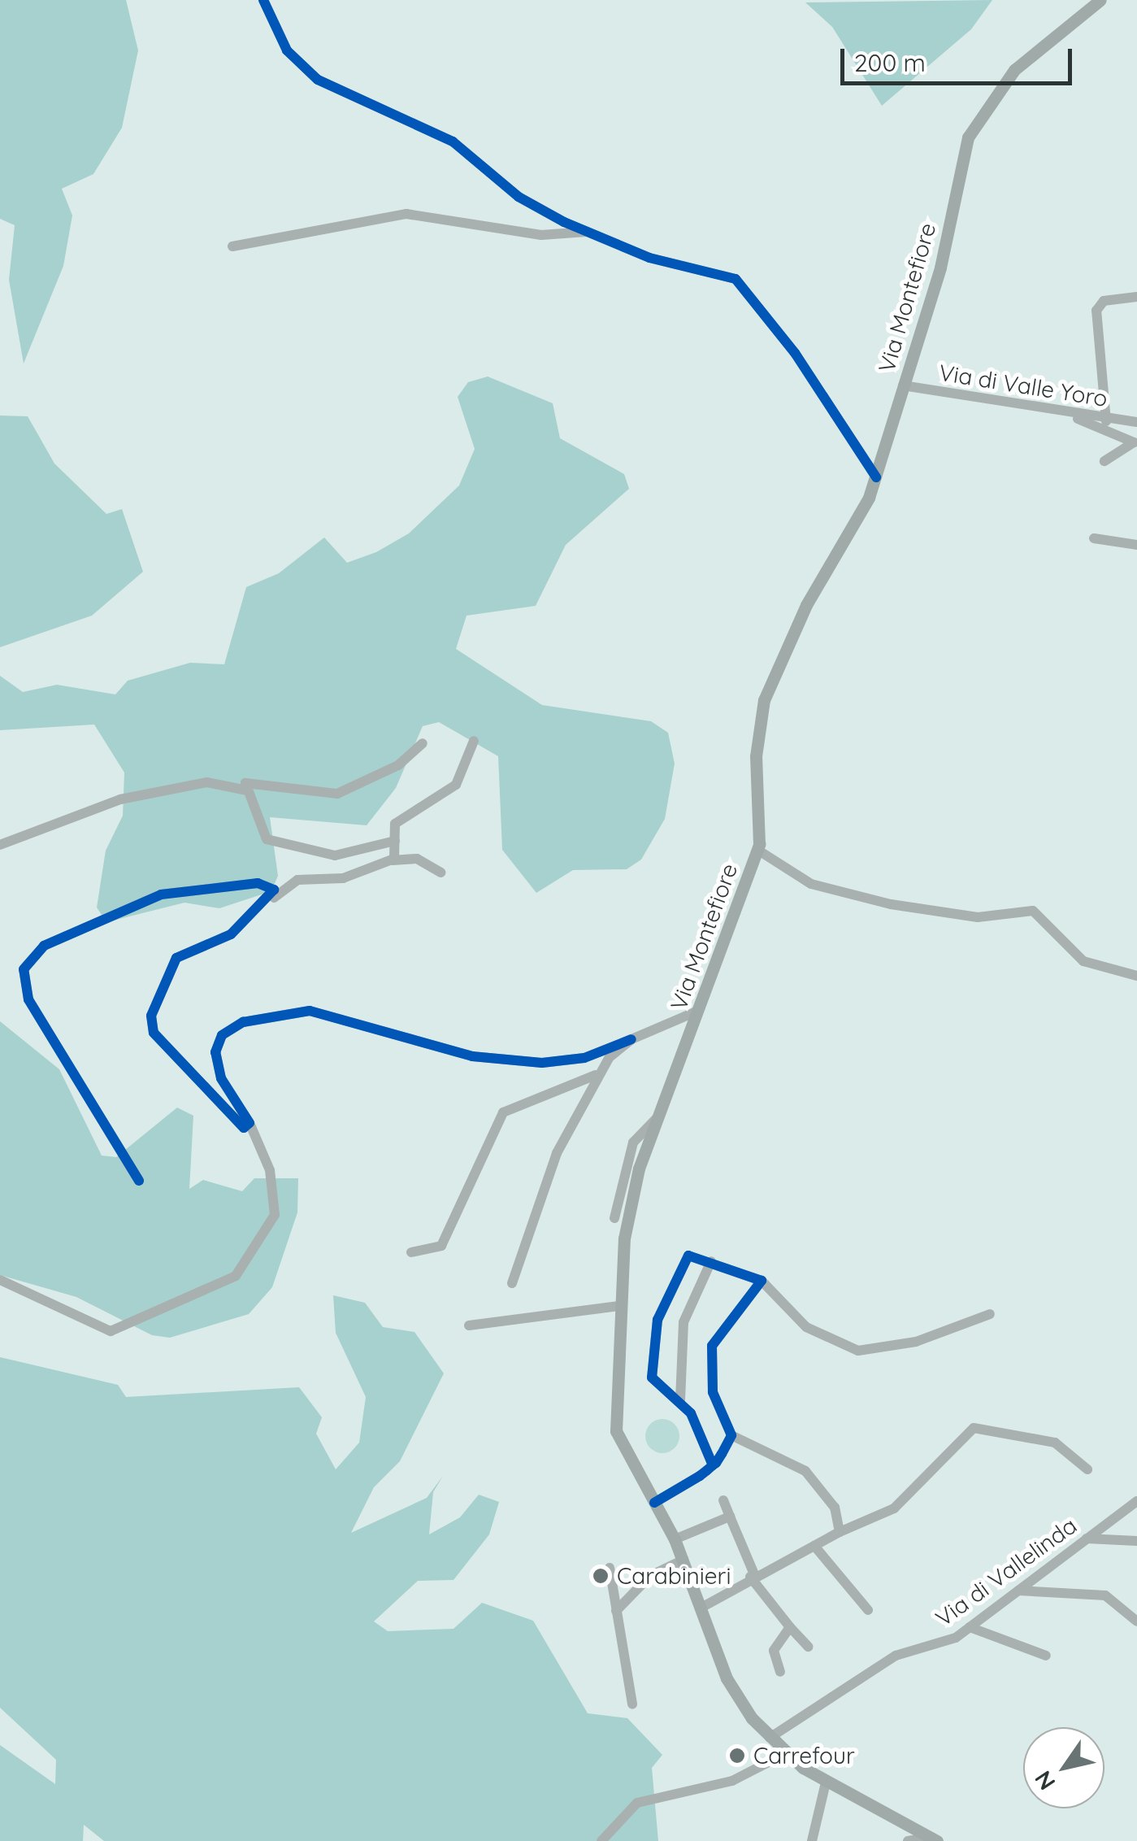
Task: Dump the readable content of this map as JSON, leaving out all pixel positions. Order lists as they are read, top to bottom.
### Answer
{
  "streets": {
    "main road": ["Via Montefiore"],
    "street": ["Via di Valle Yoro", "Via di Vallelinda"]
  },
  "crossings": [
    ["Via Montefiore", "Via di Valle Yoro"],
    ["Via Montefiore", "Via di Vallelinda"]
  ],
  "places": ["Carabinieri", "Carrefour"],
  "scale_bar": "200 m",
  "north": "bottom left"
}
